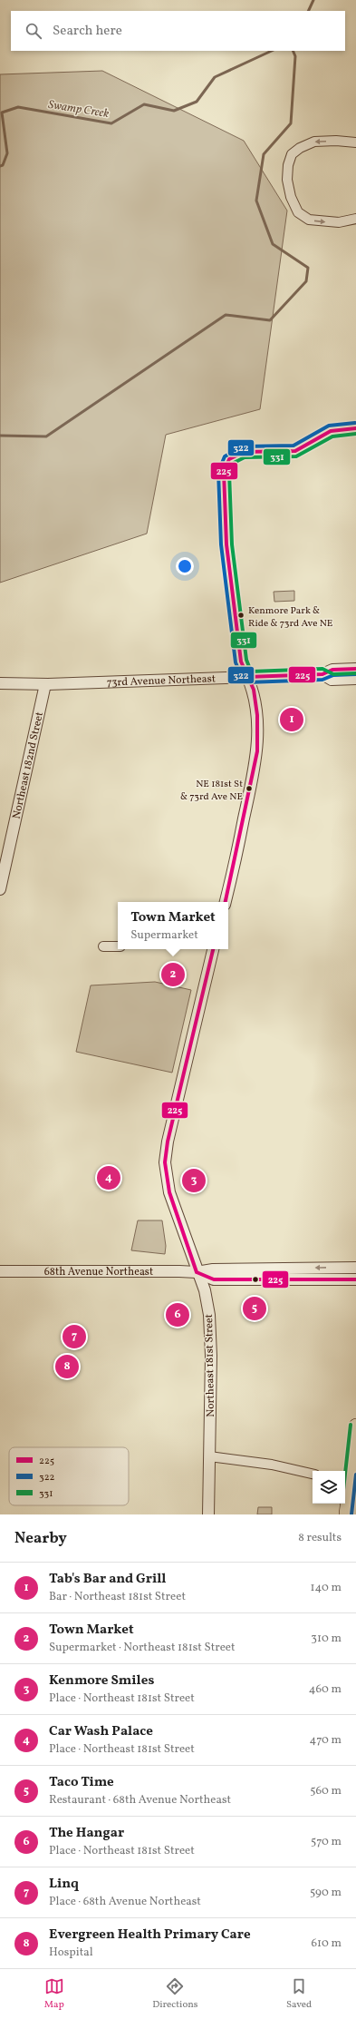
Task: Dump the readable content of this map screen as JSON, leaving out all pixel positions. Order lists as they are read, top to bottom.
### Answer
{
  "streets": {
    "street": [
      "73rd Avenue Northeast",
      "Northeast 182nd Street",
      "68th Avenue Northeast",
      "Northeast 181st Street"
    ]
  },
  "crossings": [
    ["73rd Avenue Northeast", "Northeast 182nd Street"],
    ["68th Avenue Northeast", "Northeast 181st Street"]
  ],
  "water": ["Swamp Creek"],
  "places": ["Kenmore Park & Ride & 73rd Ave NE", "NE 181st St & 73rd Ave NE"],
  "lines": ["transit line 322", "transit line 225", "transit line 331"],
  "legend": ["225", "322", "331"],
  "page": {
    "search": "Search here",
    "pins": [
      "1",
      "2",
      "4",
      "3",
      "5",
      "6",
      "7",
      "8"
    ],
    "popup": ["Town Market", "Supermarket"],
    "heading": ["Nearby", "8 results"],
    "list": [
      {
        "mark": "1",
        "name": "Tab's Bar and Grill",
        "note": "Bar · Northeast 181st Street",
        "value": "140 m"
      },
      {
        "mark": "2",
        "name": "Town Market",
        "note": "Supermarket · Northeast 181st Street",
        "value": "310 m"
      },
      {
        "mark": "3",
        "name": "Kenmore Smiles",
        "note": "Place · Northeast 181st Street",
        "value": "460 m"
      },
      {
        "mark": "4",
        "name": "Car Wash Palace",
        "note": "Place · Northeast 181st Street",
        "value": "470 m"
      },
      {
        "mark": "5",
        "name": "Taco Time",
        "note": "Restaurant · 68th Avenue Northeast",
        "value": "560 m"
      },
      {
        "mark": "6",
        "name": "The Hangar",
        "note": "Place · Northeast 181st Street",
        "value": "570 m"
      },
      {
        "mark": "7",
        "name": "Linq",
        "note": "Place · 68th Avenue Northeast",
        "value": "590 m"
      },
      {
        "mark": "8",
        "name": "Evergreen Health Primary Care",
        "note": "Hospital",
        "value": "610 m"
      }
    ],
    "nav": ["Map", "Directions", "Saved"]
  }
}
